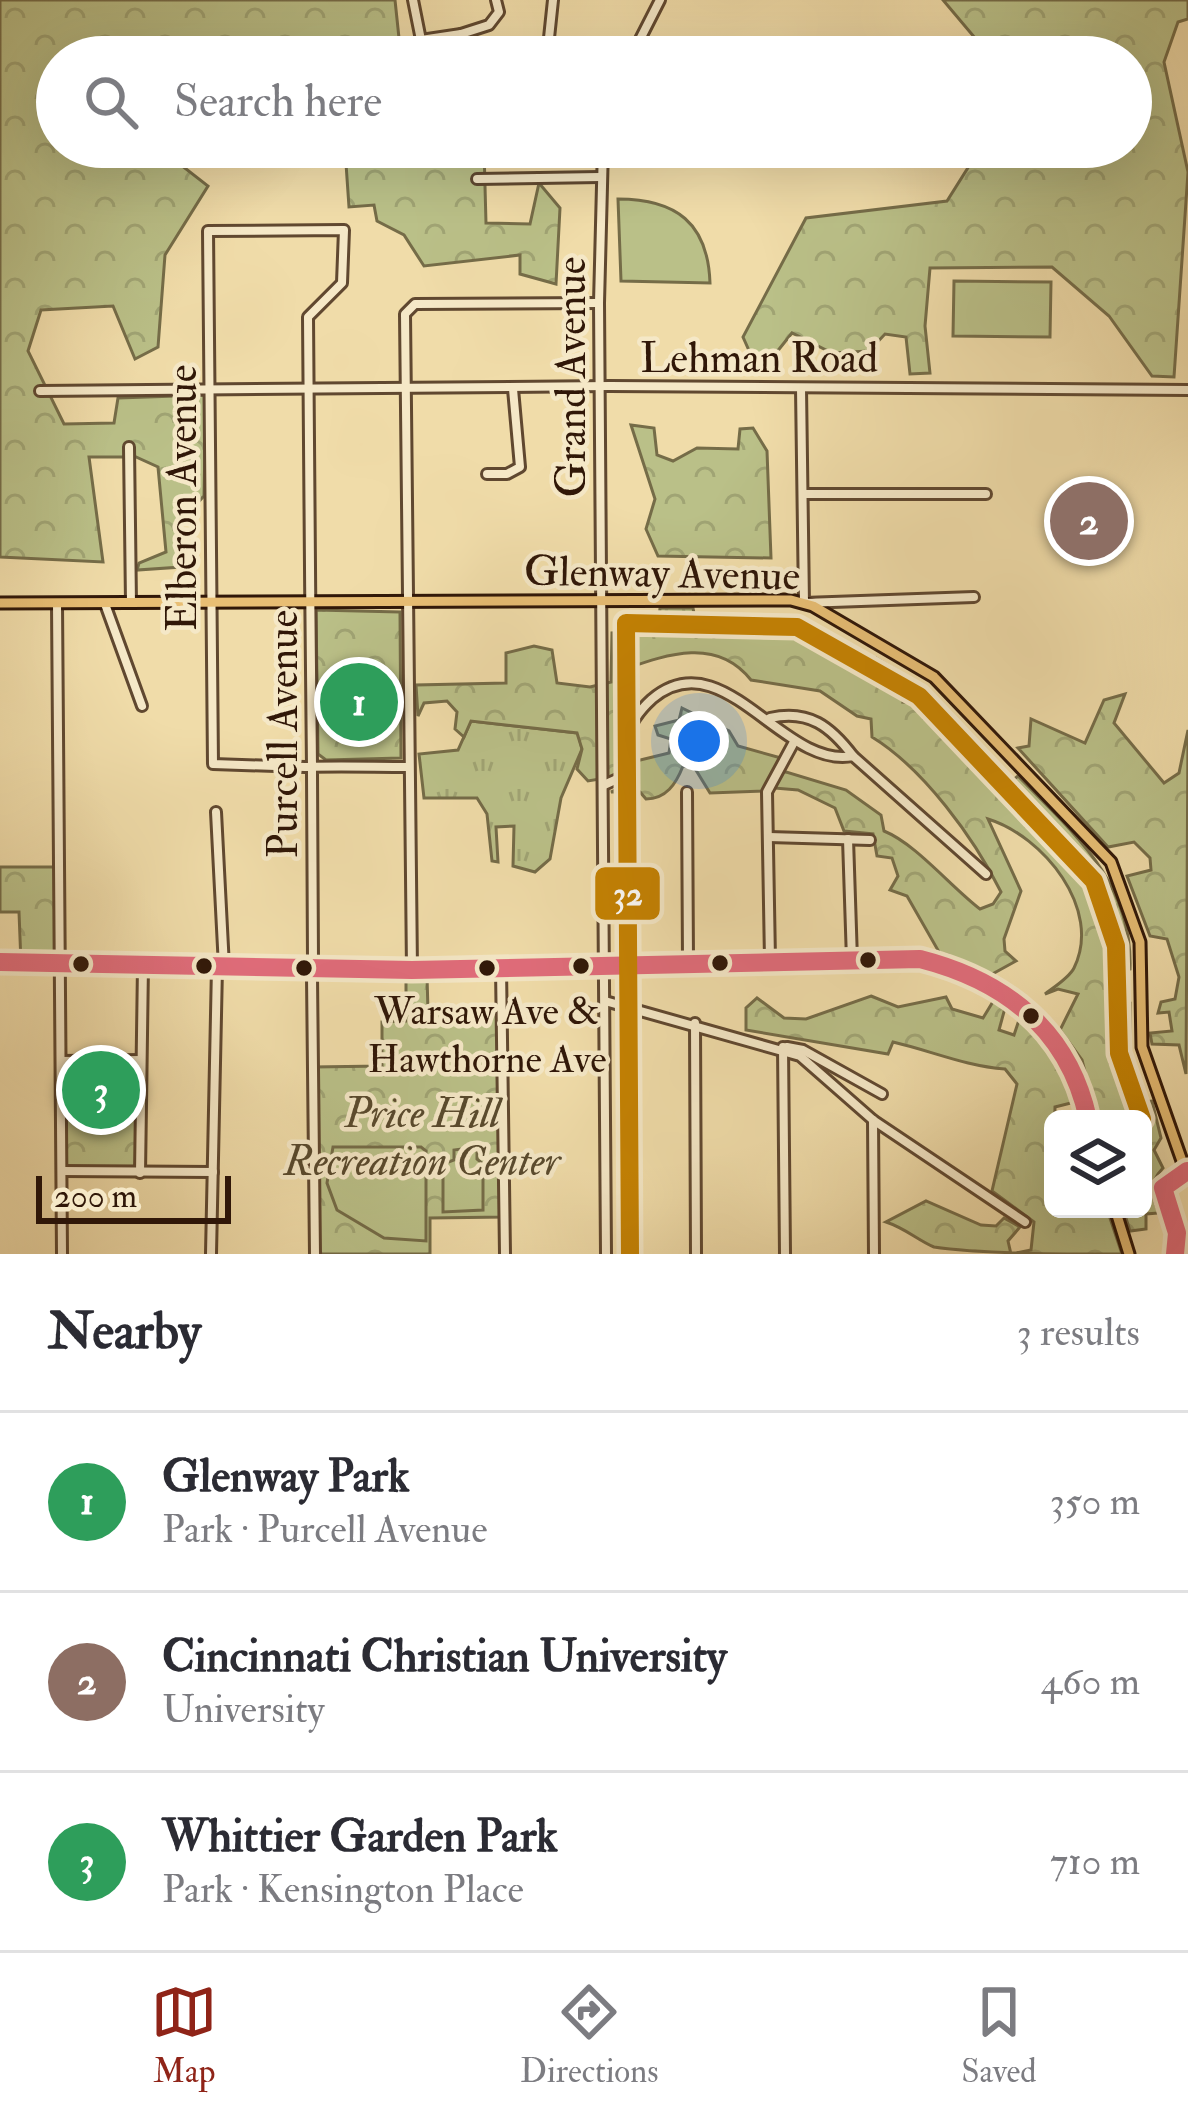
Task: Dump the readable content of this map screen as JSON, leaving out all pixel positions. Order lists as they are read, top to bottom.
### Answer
{
  "streets": {
    "main road": ["Glenway Avenue"],
    "street": [
      "Lehman Road",
      "Grand Avenue",
      "Elberon Avenue",
      "Purcell Avenue"
    ]
  },
  "crossings": [
    ["Lehman Road", "Grand Avenue"],
    ["Lehman Road", "Elberon Avenue"],
    ["Lehman Road", "Purcell Avenue"],
    ["Grand Avenue", "Glenway Avenue"],
    ["Elberon Avenue", "Glenway Avenue"],
    ["Elberon Avenue", "Purcell Avenue"],
    ["Glenway Avenue", "Purcell Avenue"]
  ],
  "parks": ["Price Hill Recreation Center"],
  "places": ["Warsaw Ave & Hawthorne Ave"],
  "lines": ["transit line 32"],
  "scale_bar": "200 m",
  "page": {
    "search": "Search here",
    "pins": ["2", "1", "3"],
    "scale": "200 m",
    "heading": ["Nearby", "3 results"],
    "list": [
      {
        "mark": "1",
        "name": "Glenway Park",
        "note": "Park · Purcell Avenue",
        "value": "350 m"
      },
      {
        "mark": "2",
        "name": "Cincinnati Christian University",
        "note": "University",
        "value": "460 m"
      },
      {
        "mark": "3",
        "name": "Whittier Garden Park",
        "note": "Park · Kensington Place",
        "value": "710 m"
      }
    ],
    "nav": ["Map", "Directions", "Saved"]
  }
}
